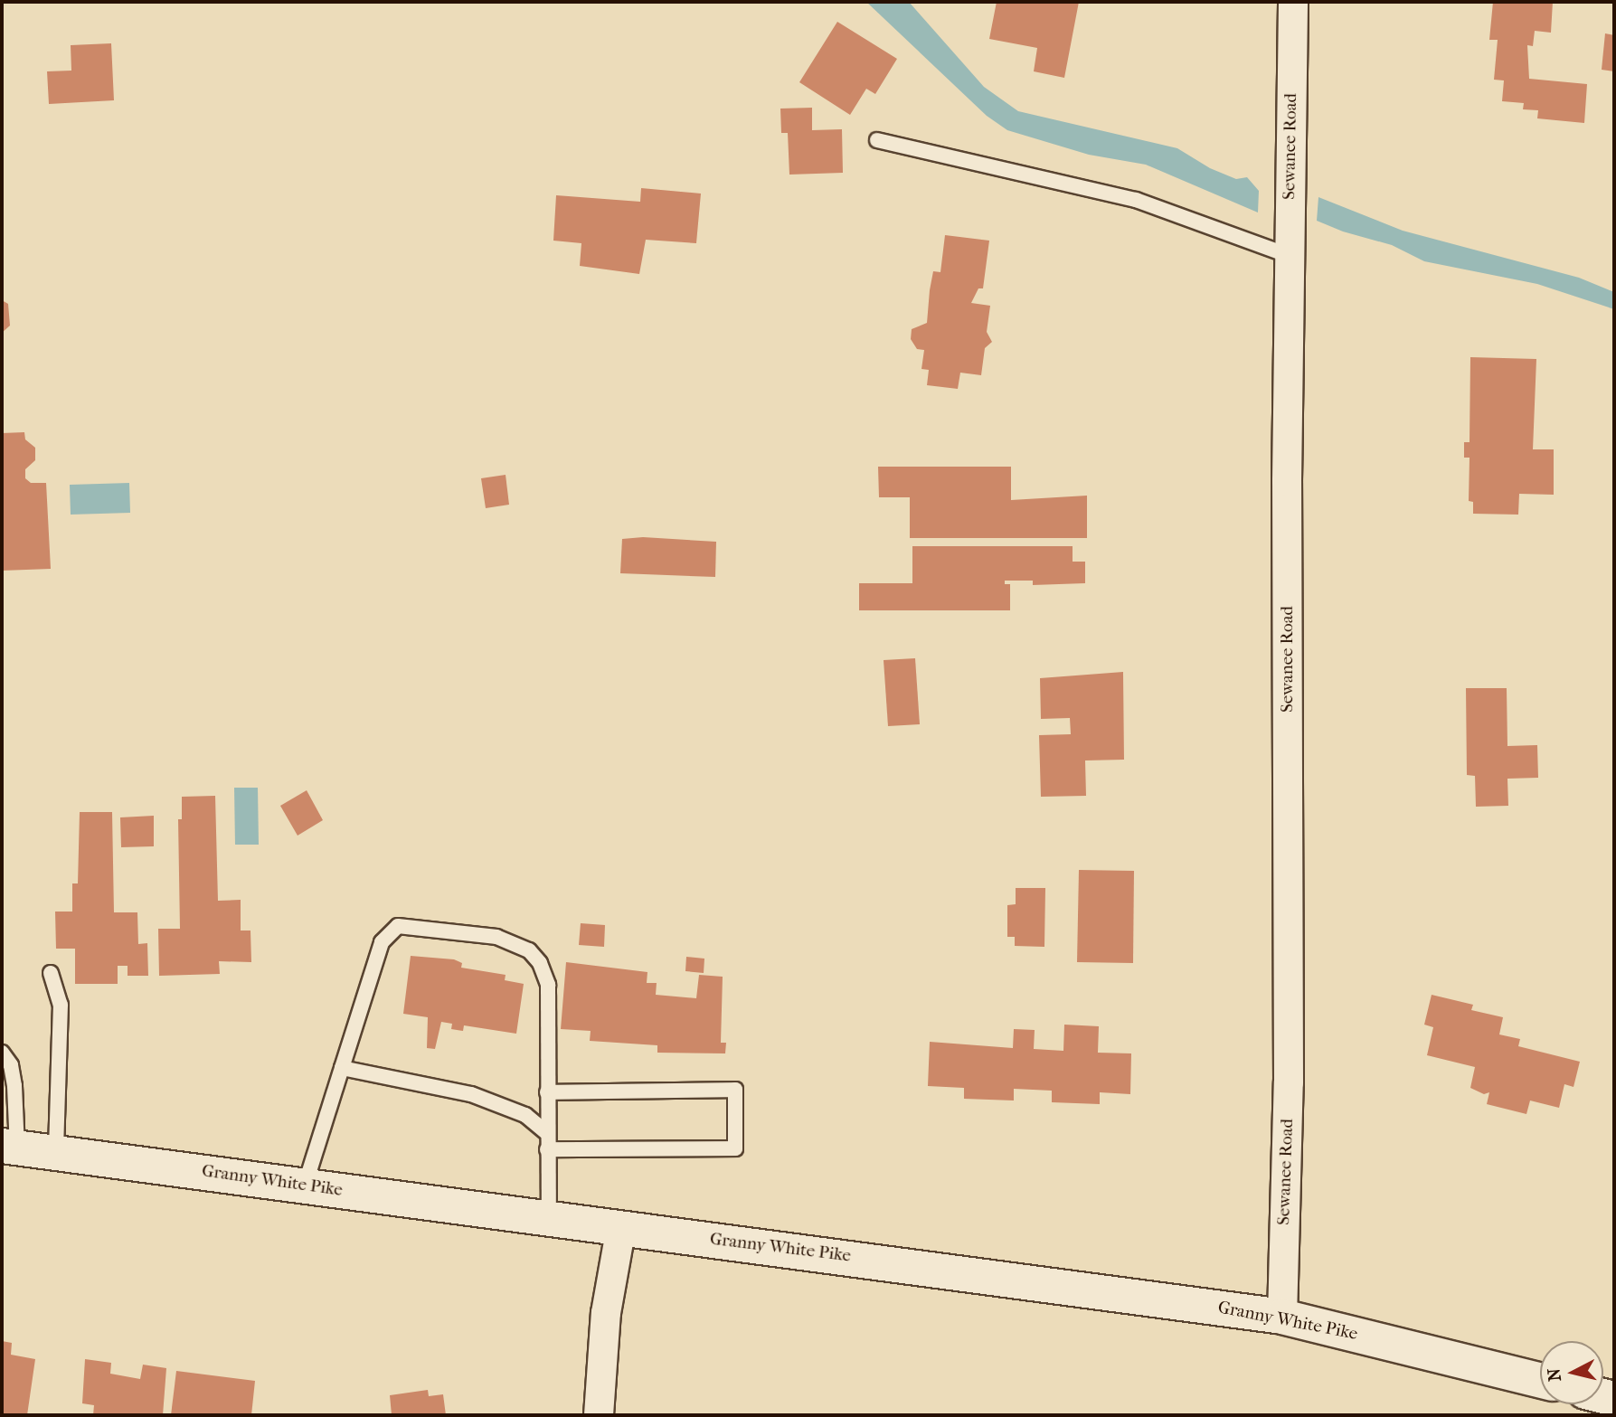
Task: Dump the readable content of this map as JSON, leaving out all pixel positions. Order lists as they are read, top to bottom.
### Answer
{
  "streets": {
    "main road": ["Granny White Pike"],
    "street": ["Sewanee Road"]
  },
  "crossings": [
    ["Sewanee Road", "Granny White Pike"]
  ],
  "north": "left"
}
